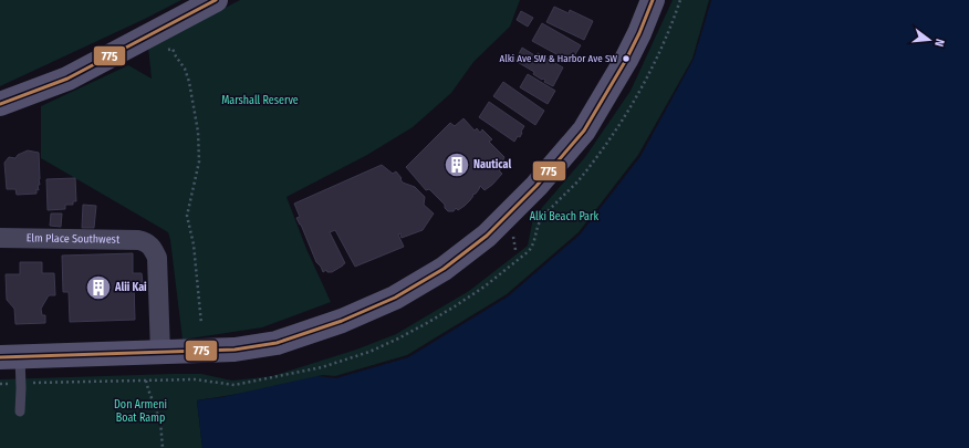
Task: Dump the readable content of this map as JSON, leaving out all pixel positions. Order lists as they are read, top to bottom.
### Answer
{
  "streets": {
    "street": ["Elm Place Southwest"]
  },
  "parks": ["Marshall Reserve", "Alki Beach Park", "Don Armeni Boat Ramp"],
  "places": {
    "other": ["Alki Ave SW & Harbor Ave SW"],
    "building": ["Nautical", "Alii Kai"]
  },
  "lines": ["transit line 775"],
  "north": "right"
}
